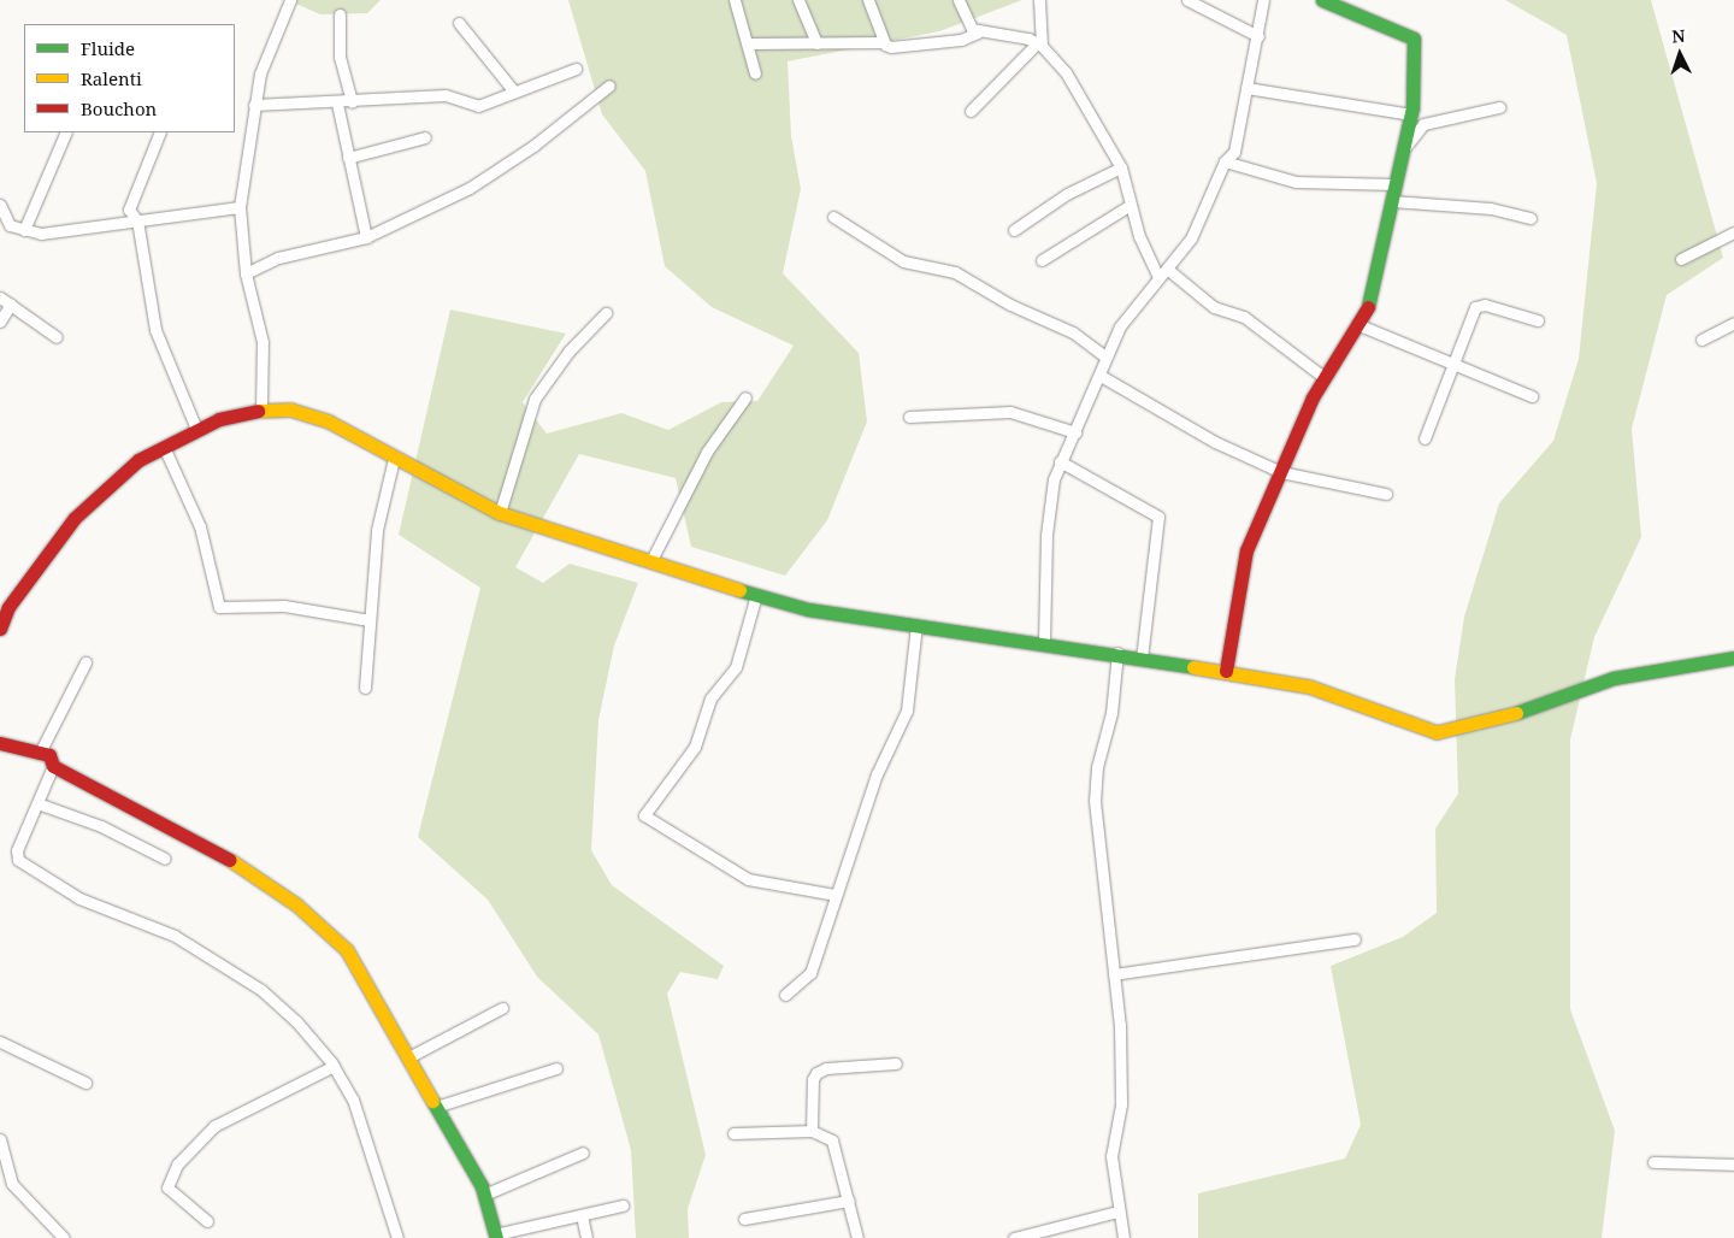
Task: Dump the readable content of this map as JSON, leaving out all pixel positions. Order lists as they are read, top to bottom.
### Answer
{
  "legend": ["Fluide", "Ralenti", "Bouchon"],
  "north": "top"
}
